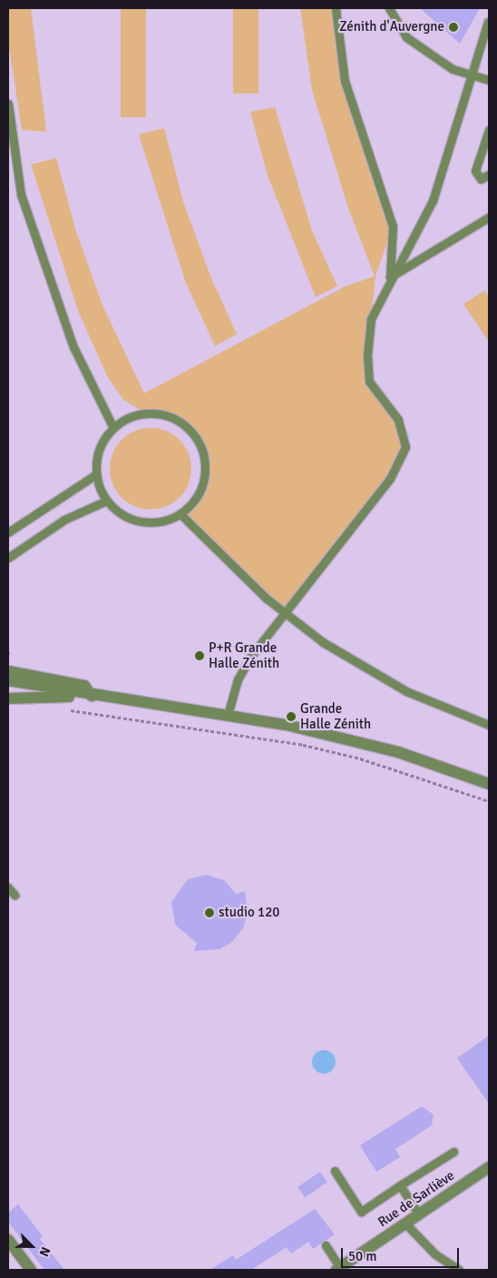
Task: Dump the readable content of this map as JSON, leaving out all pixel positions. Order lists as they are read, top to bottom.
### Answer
{
  "streets": {
    "street": ["Rue de Sarliève"]
  },
  "places": [
    "Zénith d'Auvergne",
    "P+R Grande Halle Zénith",
    "Grande Halle Zénith",
    "studio 120"
  ],
  "scale_bar": "50 m",
  "north": "bottom right"
}
